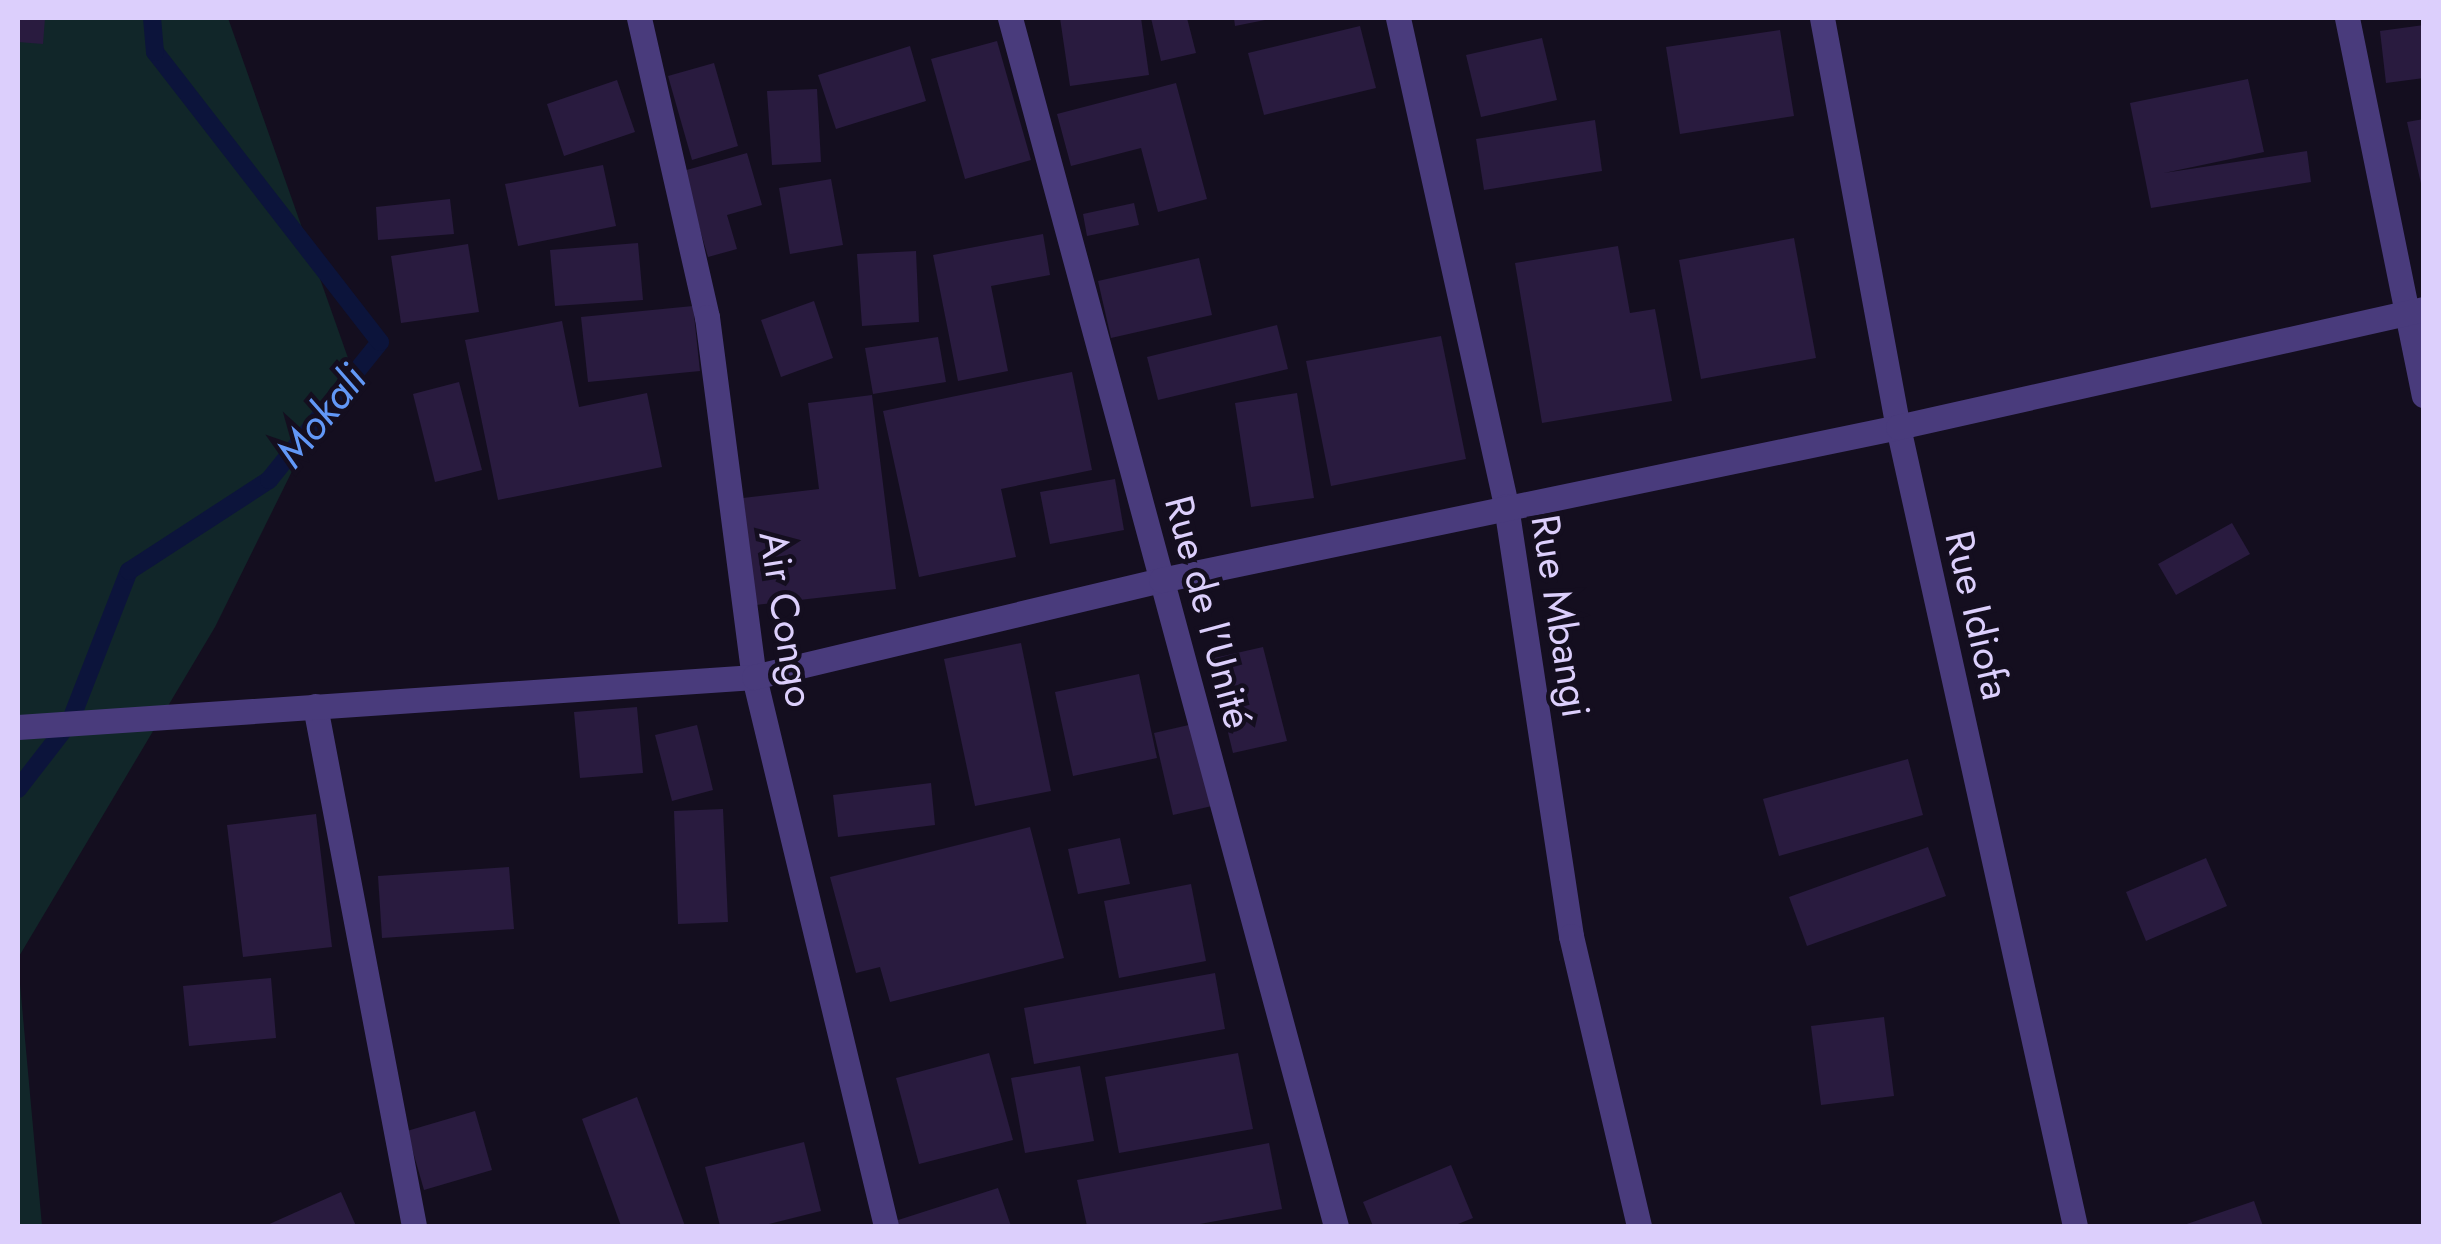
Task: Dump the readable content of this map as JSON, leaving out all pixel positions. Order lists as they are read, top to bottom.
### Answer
{
  "streets": {
    "street": [
      "Rue de l'Unité",
      "Rue Idiofa",
      "Rue Mbangi",
      "Air Congo"
    ]
  },
  "water": ["Mokali"]
}
